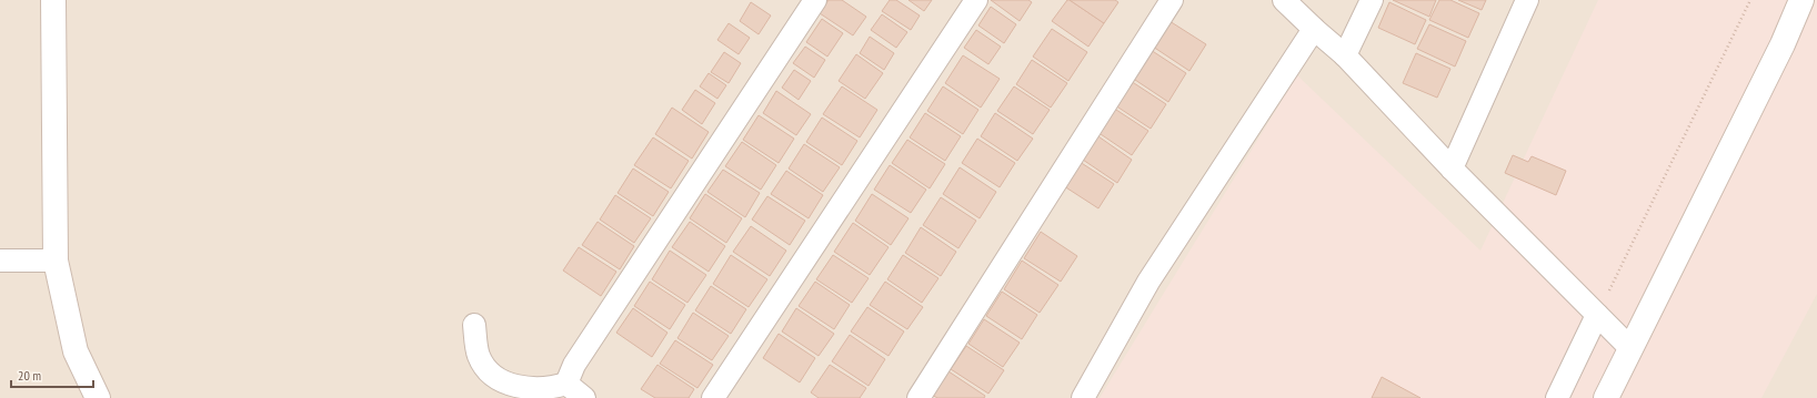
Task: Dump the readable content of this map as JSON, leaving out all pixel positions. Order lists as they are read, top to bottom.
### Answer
{
  "scale_bar": "20 m"
}
